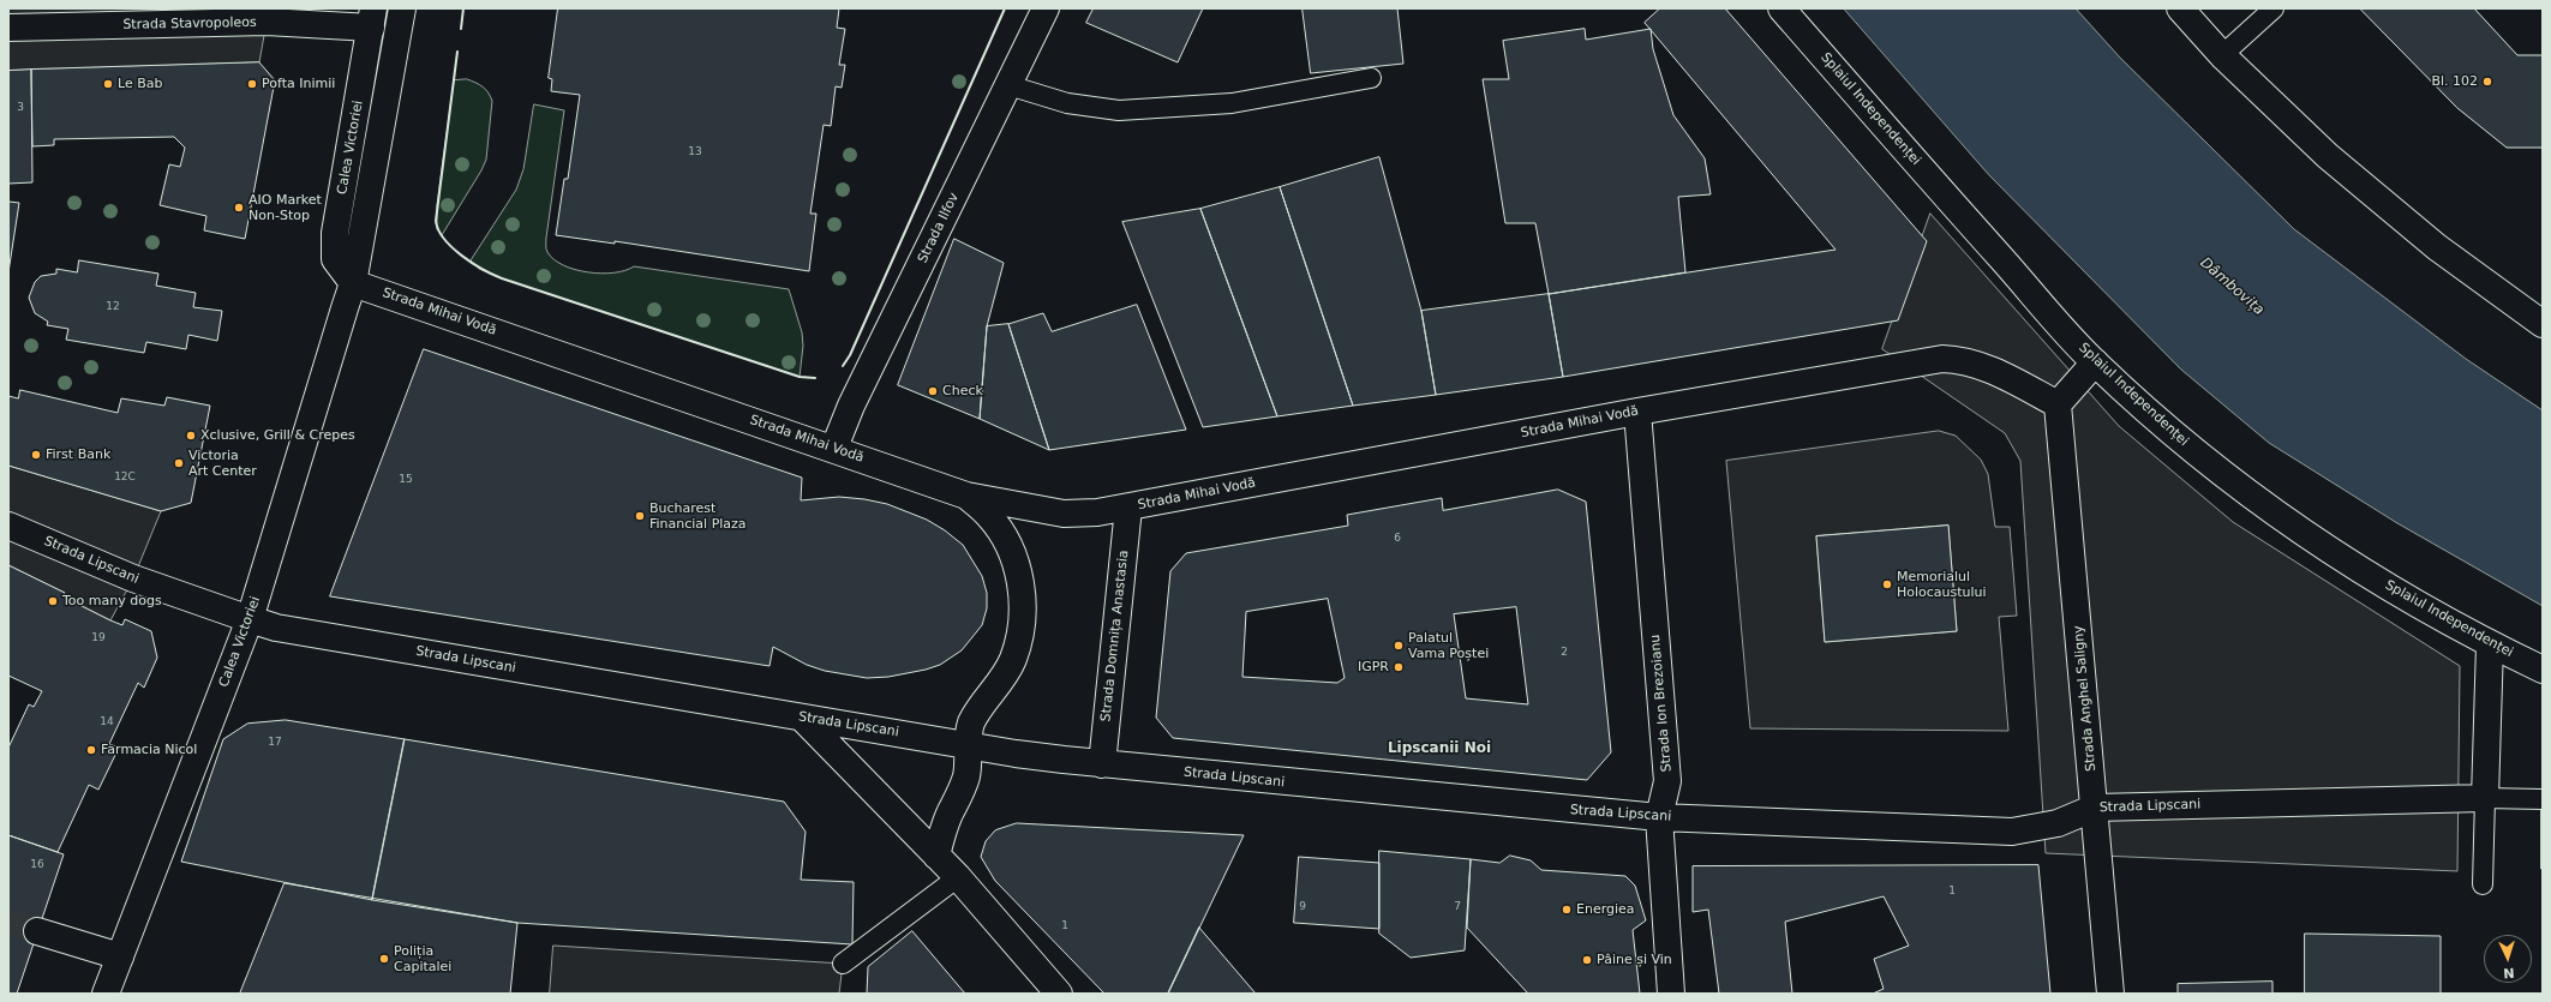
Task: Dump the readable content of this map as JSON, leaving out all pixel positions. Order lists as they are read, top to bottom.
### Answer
{
  "streets": {
    "street": [
      "Strada Stavropoleos",
      "Splaiul Independenței",
      "Calea Victoriei",
      "Strada Ilfov",
      "Strada Mihai Vodă",
      "Strada Lipscani",
      "Strada Domnița Anastasia",
      "Strada Anghel Saligny",
      "Strada Ion Brezoianu"
    ]
  },
  "crossings": [
    ["Strada Stavropoleos", "Calea Victoriei"],
    ["Calea Victoriei", "Strada Mihai Vodă"],
    ["Calea Victoriei", "Strada Lipscani"],
    ["Strada Ilfov", "Strada Mihai Vodă"],
    ["Strada Mihai Vodă", "Strada Domnița Anastasia"],
    ["Strada Mihai Vodă", "Strada Anghel Saligny"],
    ["Strada Mihai Vodă", "Strada Ion Brezoianu"],
    ["Strada Lipscani", "Strada Domnița Anastasia"],
    ["Strada Lipscani", "Strada Anghel Saligny"],
    ["Strada Lipscani", "Strada Ion Brezoianu"]
  ],
  "districts": ["Lipscanii Noi"],
  "water": ["Dâmbovița"],
  "places": [
    "Bl. 102",
    "Le Bab",
    "Pofta Inimii",
    "AIO Market Non-Stop",
    "Check",
    "Xclusive, Grill & Crepes",
    "First Bank",
    "Victoria Art Center",
    "Bucharest Financial Plaza",
    "Memorialul Holocaustului",
    "Too many dogs",
    "Palatul Vama Poștei",
    "IGPR",
    "Farmacia Nicol",
    "Energiea",
    "Poliția Capitalei",
    "Pâine și Vin"
  ],
  "house_numbers": [
    "3",
    "13",
    "12",
    "12C",
    "15",
    "6",
    "19",
    "2",
    "14",
    "17",
    "16",
    "1",
    "9",
    "7",
    "1"
  ],
  "north": "bottom"
}
